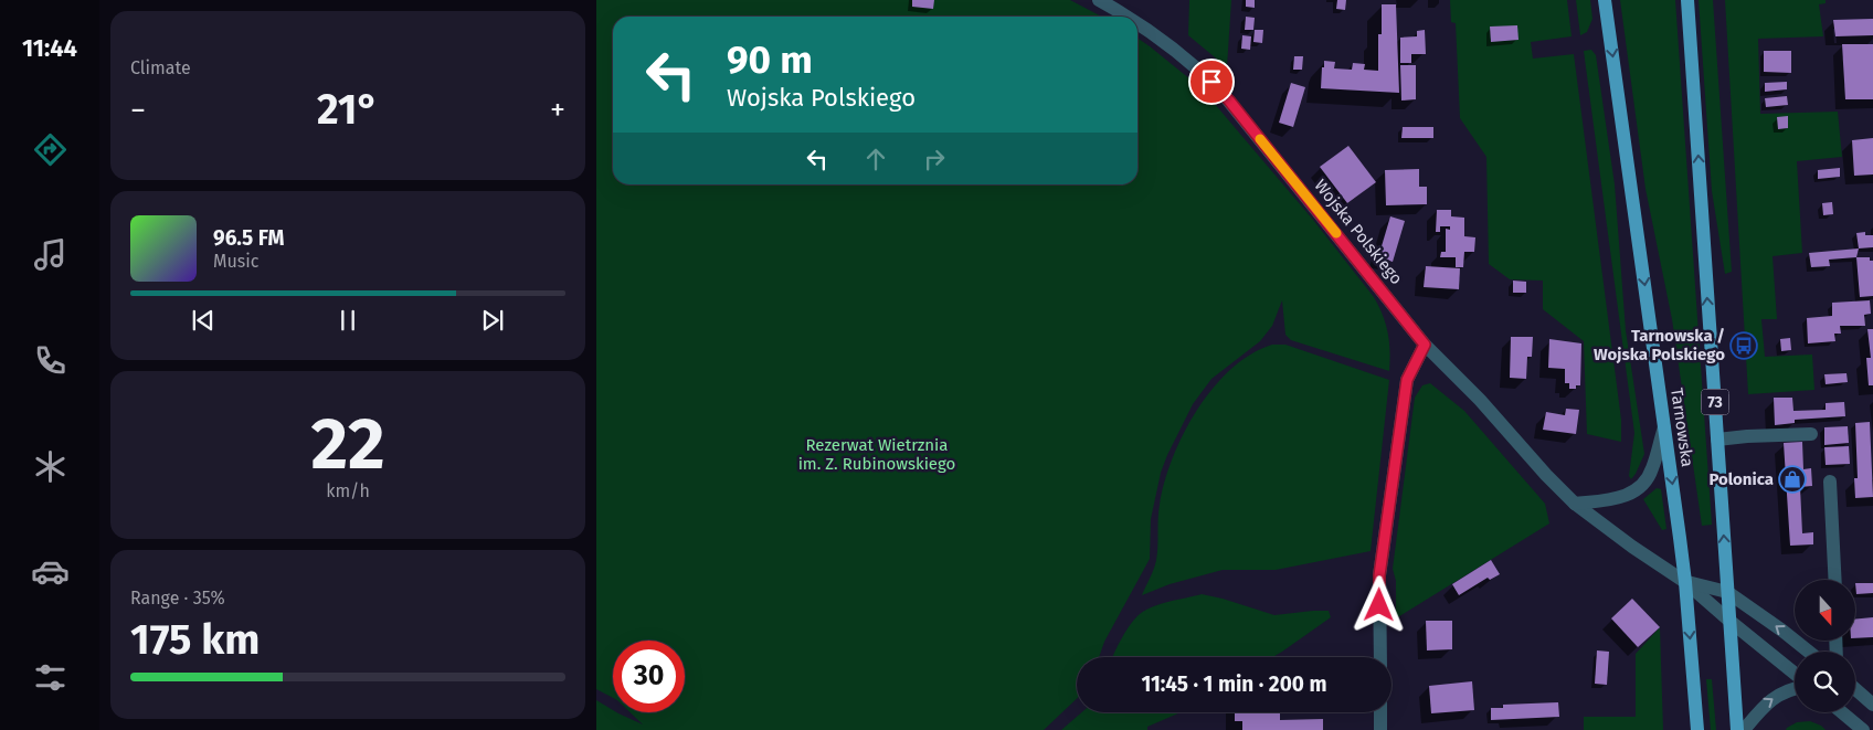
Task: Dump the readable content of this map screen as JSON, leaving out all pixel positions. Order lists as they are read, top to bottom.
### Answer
{
  "streets": {
    "main road": ["73", "Tarnowska"],
    "street": ["Wojska Polskiego"]
  },
  "crossings": [
    ["Wojska Polskiego", "Tarnowska"]
  ],
  "parks": ["Rezerwat Wietrznia im. Z. Rubinowskiego"],
  "places": {
    "bus stop": ["Tarnowska / Wojska Polskiego"],
    "shop": ["Polonica"]
  },
  "north": "bottom",
  "page": {
    "tabs": "11:44",
    "tile": [
      "Climate",
      ["22", "km/h"],
      ["Range · 35%", "175 km"]
    ],
    "turn": ["90 m", "Wojska Polskiego"],
    "heat": ["−", "21°", "+"],
    "song": ["96.5 FM", "Music"],
    "limit": "30",
    "trip": "11:45 · 1 min · 200 m"
  }
}
